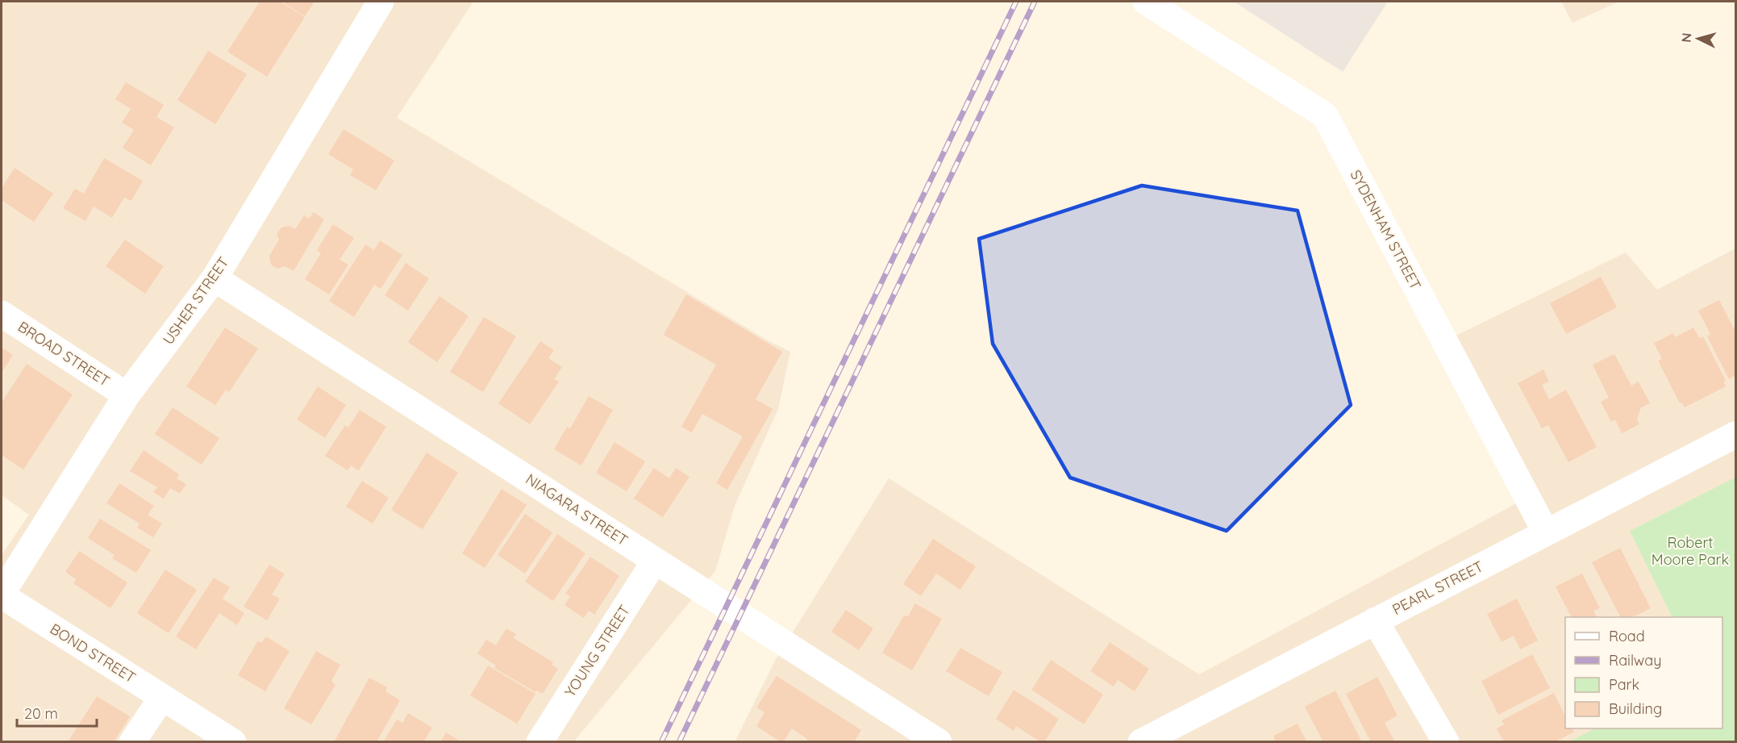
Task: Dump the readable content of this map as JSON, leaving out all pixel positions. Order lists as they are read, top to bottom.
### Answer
{
  "streets": {
    "street": [
      "SYDENHAM STREET",
      "USHER STREET",
      "BROAD STREET",
      "NIAGARA STREET",
      "PEARL STREET",
      "YOUNG STREET",
      "BOND STREET"
    ]
  },
  "crossings": [
    ["SYDENHAM STREET", "PEARL STREET"],
    ["USHER STREET", "BROAD STREET"],
    ["USHER STREET", "NIAGARA STREET"],
    ["USHER STREET", "BOND STREET"],
    ["NIAGARA STREET", "YOUNG STREET"]
  ],
  "parks": ["Robert Moore Park"],
  "legend": [
    "Road",
    "Railway",
    "Park",
    "Building"
  ],
  "scale_bar": "20 m",
  "north": "left"
}
